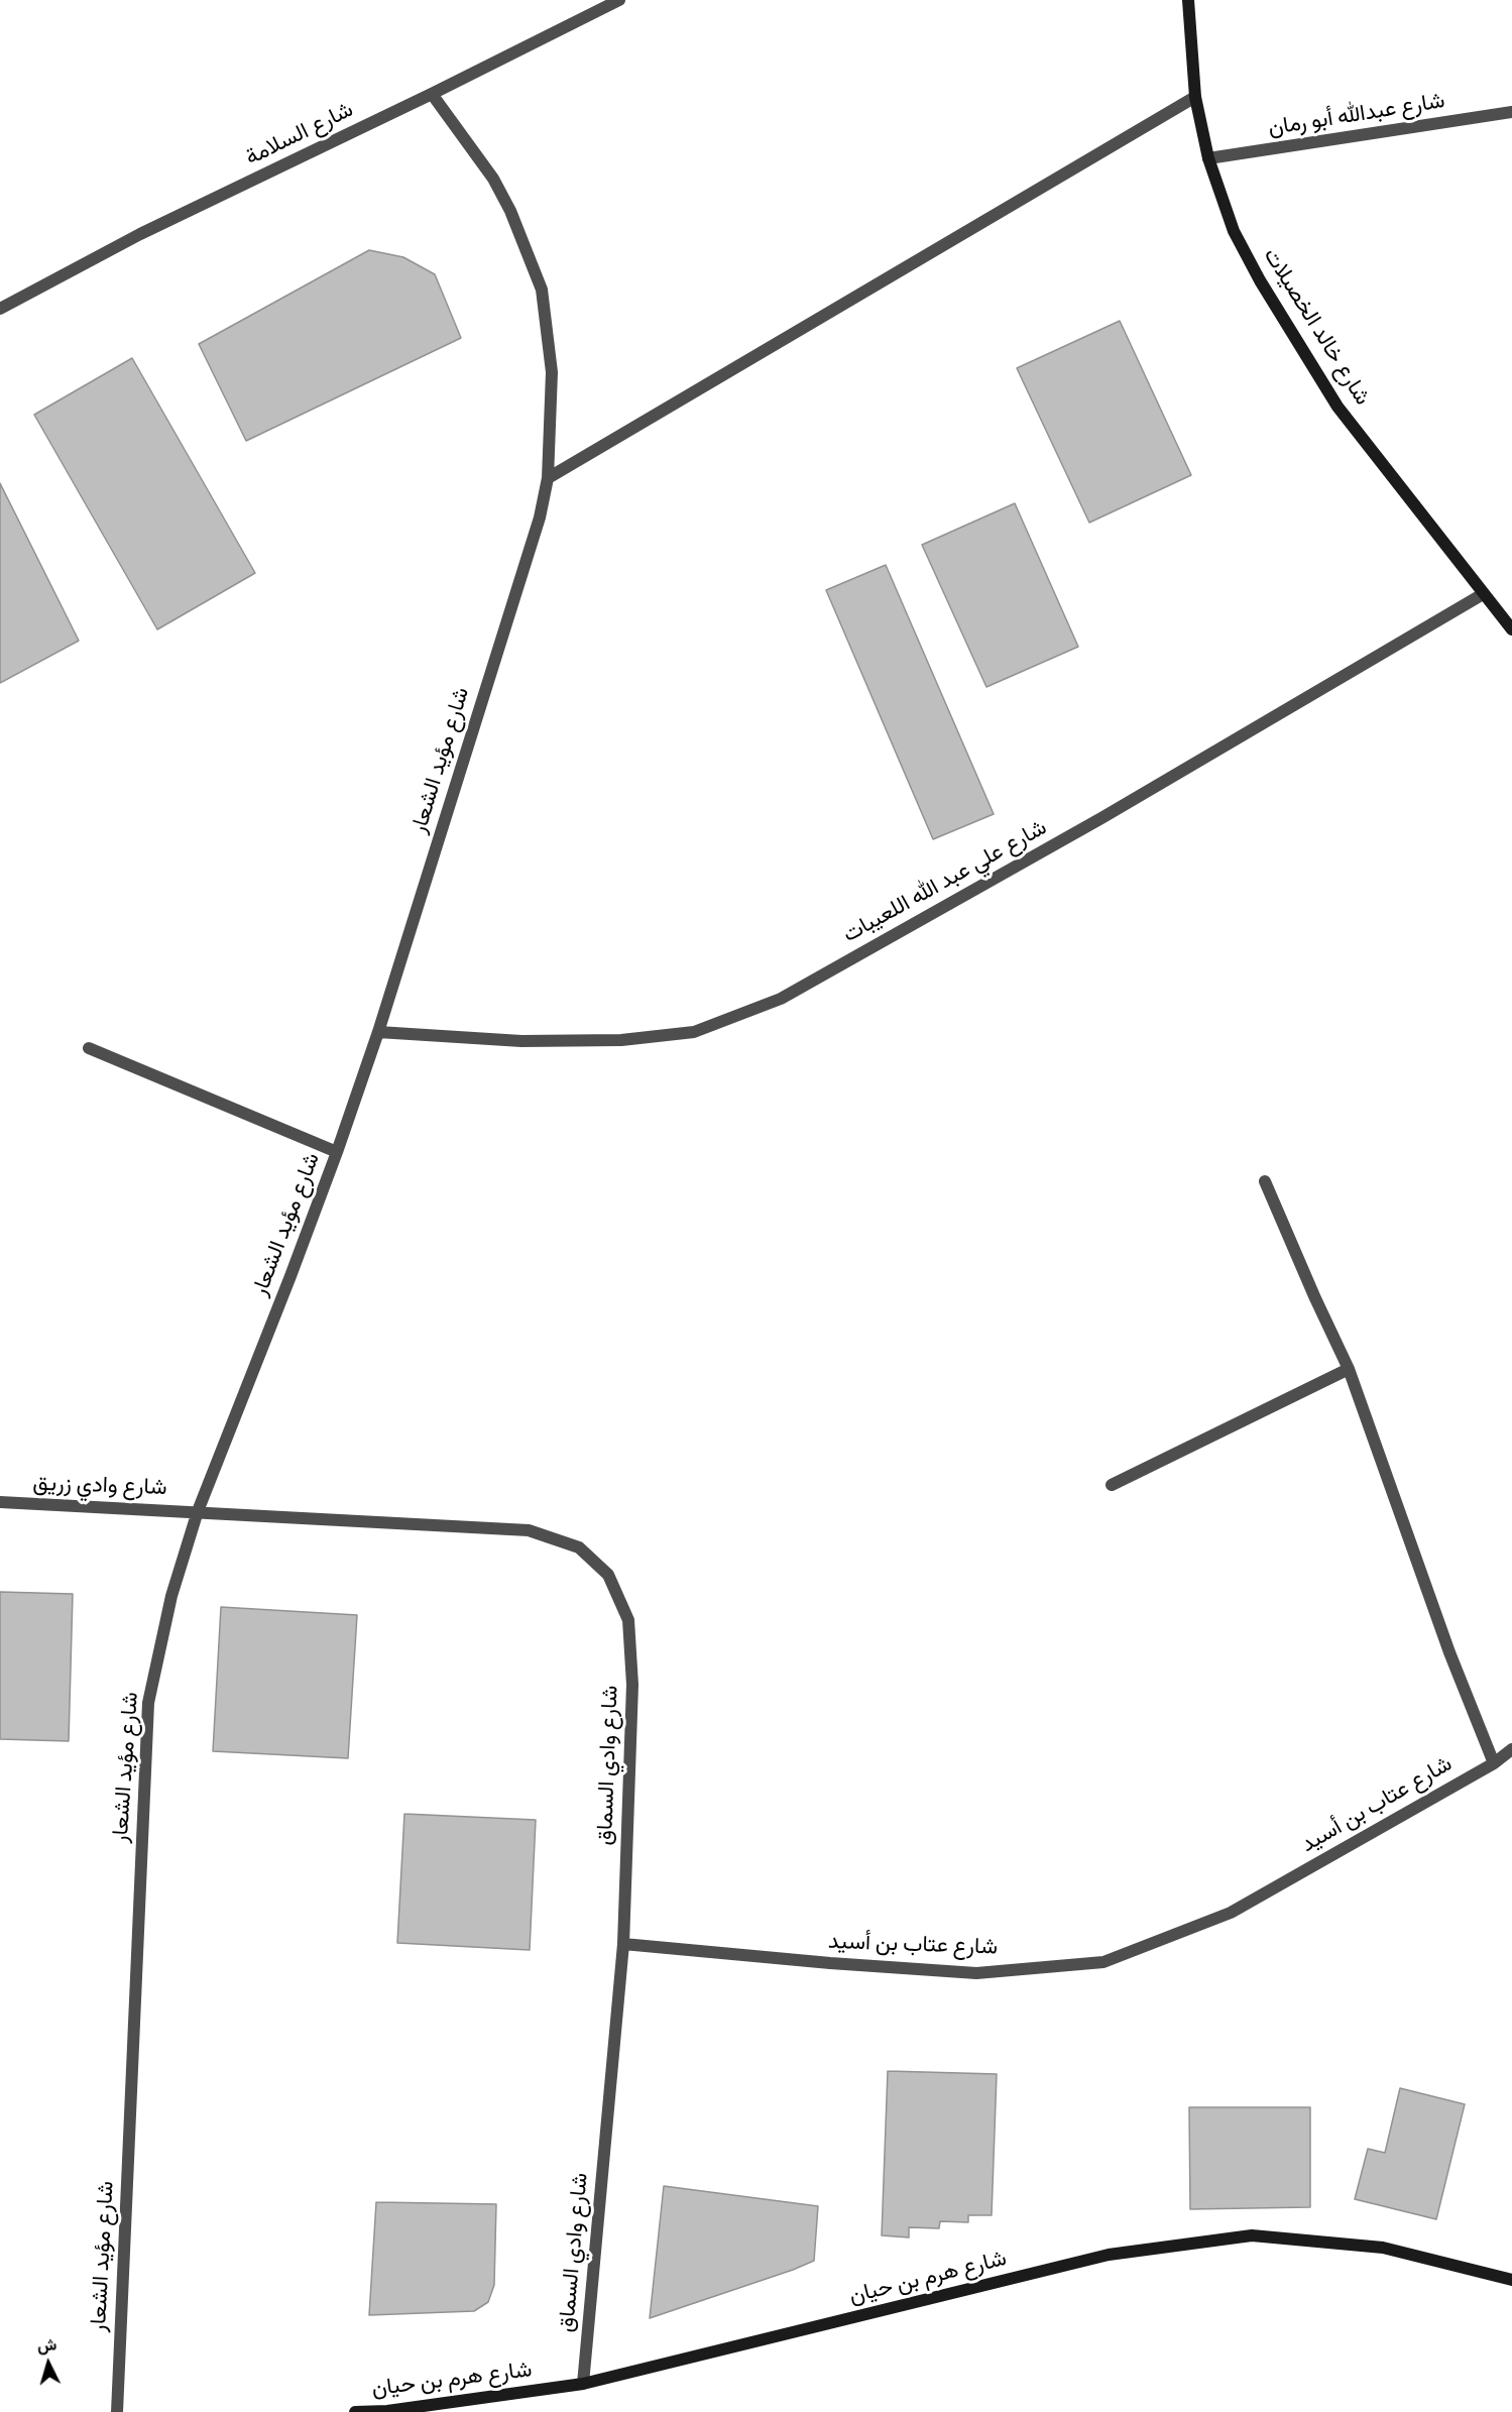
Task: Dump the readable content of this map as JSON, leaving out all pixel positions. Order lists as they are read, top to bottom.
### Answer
{
  "streets": {
    "street": [
      "شارع عبدالله أبو رمان",
      "شارع السلامة",
      "شارع خالد الخصيلات",
      "شارع مؤيد الشعار",
      "شارع علي عبد الله اللعيبات",
      "شارع وادي زريق",
      "شارع وادي السماق",
      "شارع عتاب بن أسيد",
      "شارع هرم بن حيان"
    ]
  },
  "crossings": [
    ["شارع عبدالله أبو رمان", "شارع خالد الخصيلات"],
    ["شارع السلامة", "شارع مؤيد الشعار"],
    ["شارع خالد الخصيلات", "شارع علي عبد الله اللعيبات"],
    ["شارع مؤيد الشعار", "شارع علي عبد الله اللعيبات"],
    ["شارع مؤيد الشعار", "شارع وادي زريق"],
    ["شارع مؤيد الشعار", "شارع وادي السماق"],
    ["شارع وادي زريق", "شارع وادي السماق"],
    ["شارع وادي السماق", "شارع عتاب بن أسيد"],
    ["شارع وادي السماق", "شارع هرم بن حيان"]
  ],
  "north": "top"
}
